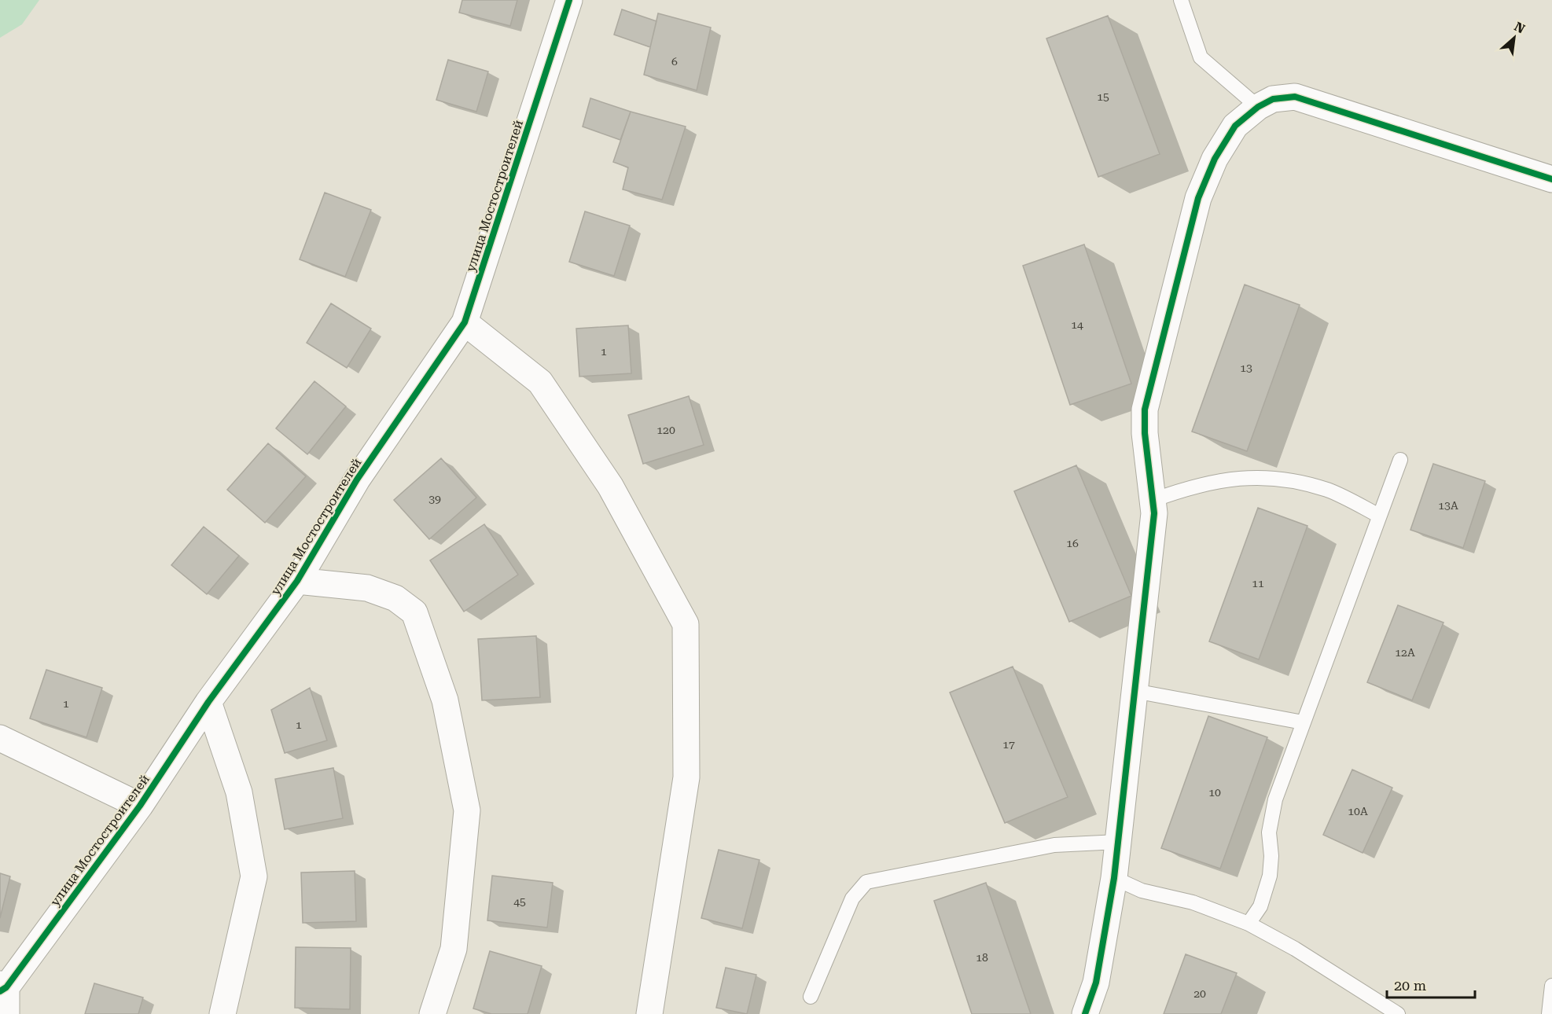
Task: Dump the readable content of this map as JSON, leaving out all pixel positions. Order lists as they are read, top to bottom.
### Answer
{
  "streets": {
    "street": ["улица Мостостроителей"]
  },
  "house_numbers": [
    "6",
    "15",
    "14",
    "1",
    "13",
    "120",
    "39",
    "13А",
    "16",
    "11",
    "12А",
    "1",
    "1",
    "17",
    "10",
    "10А",
    "45",
    "18",
    "20"
  ],
  "scale_bar": "20 m",
  "north": "top right"
}
